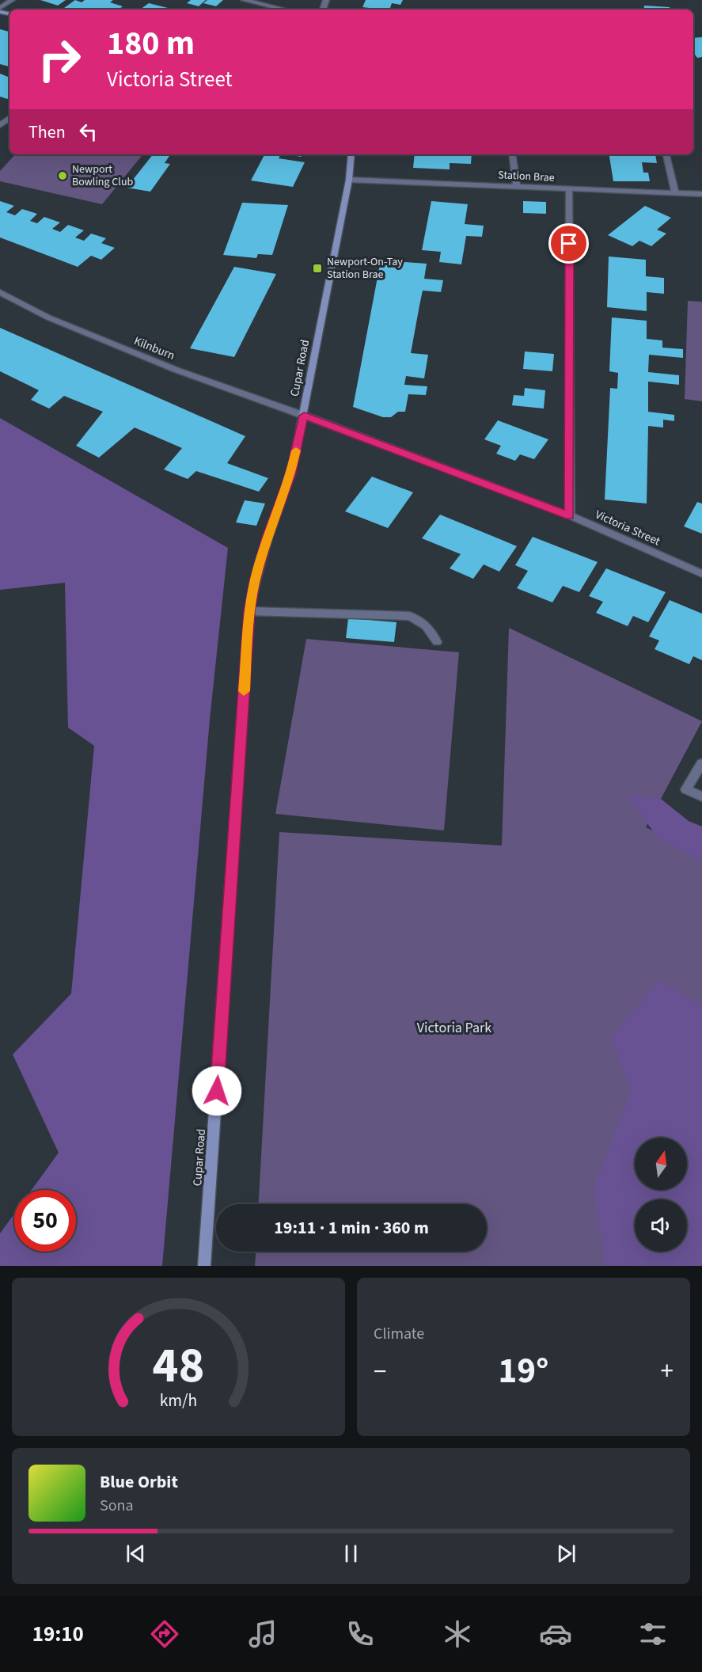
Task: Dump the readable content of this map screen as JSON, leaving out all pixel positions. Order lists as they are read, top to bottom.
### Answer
{
  "streets": {
    "main road": ["Cupar Road"],
    "street": ["Station Brae", "Kilnburn", "Victoria Street"]
  },
  "crossings": [
    ["Station Brae", "Cupar Road"],
    ["Kilnburn", "Cupar Road"],
    ["Kilnburn", "Victoria Street"],
    ["Cupar Road", "Victoria Street"]
  ],
  "parks": ["Victoria Park"],
  "places": {
    "other": ["Newport Bowling Club"],
    "transit": ["Newport-On-Tay Station Brae"]
  },
  "north": "top",
  "page": {
    "turn": ["180 m", "Victoria Street"],
    "then": "Then",
    "limit": "50",
    "trip": "19:11 · 1 min · 360 m",
    "tile": "Climate",
    "heat": ["−", "19°", "+"],
    "song": ["Blue Orbit", "Sona"],
    "tabs": "19:10",
    "gauge": ["48", "km/h"]
  }
}
